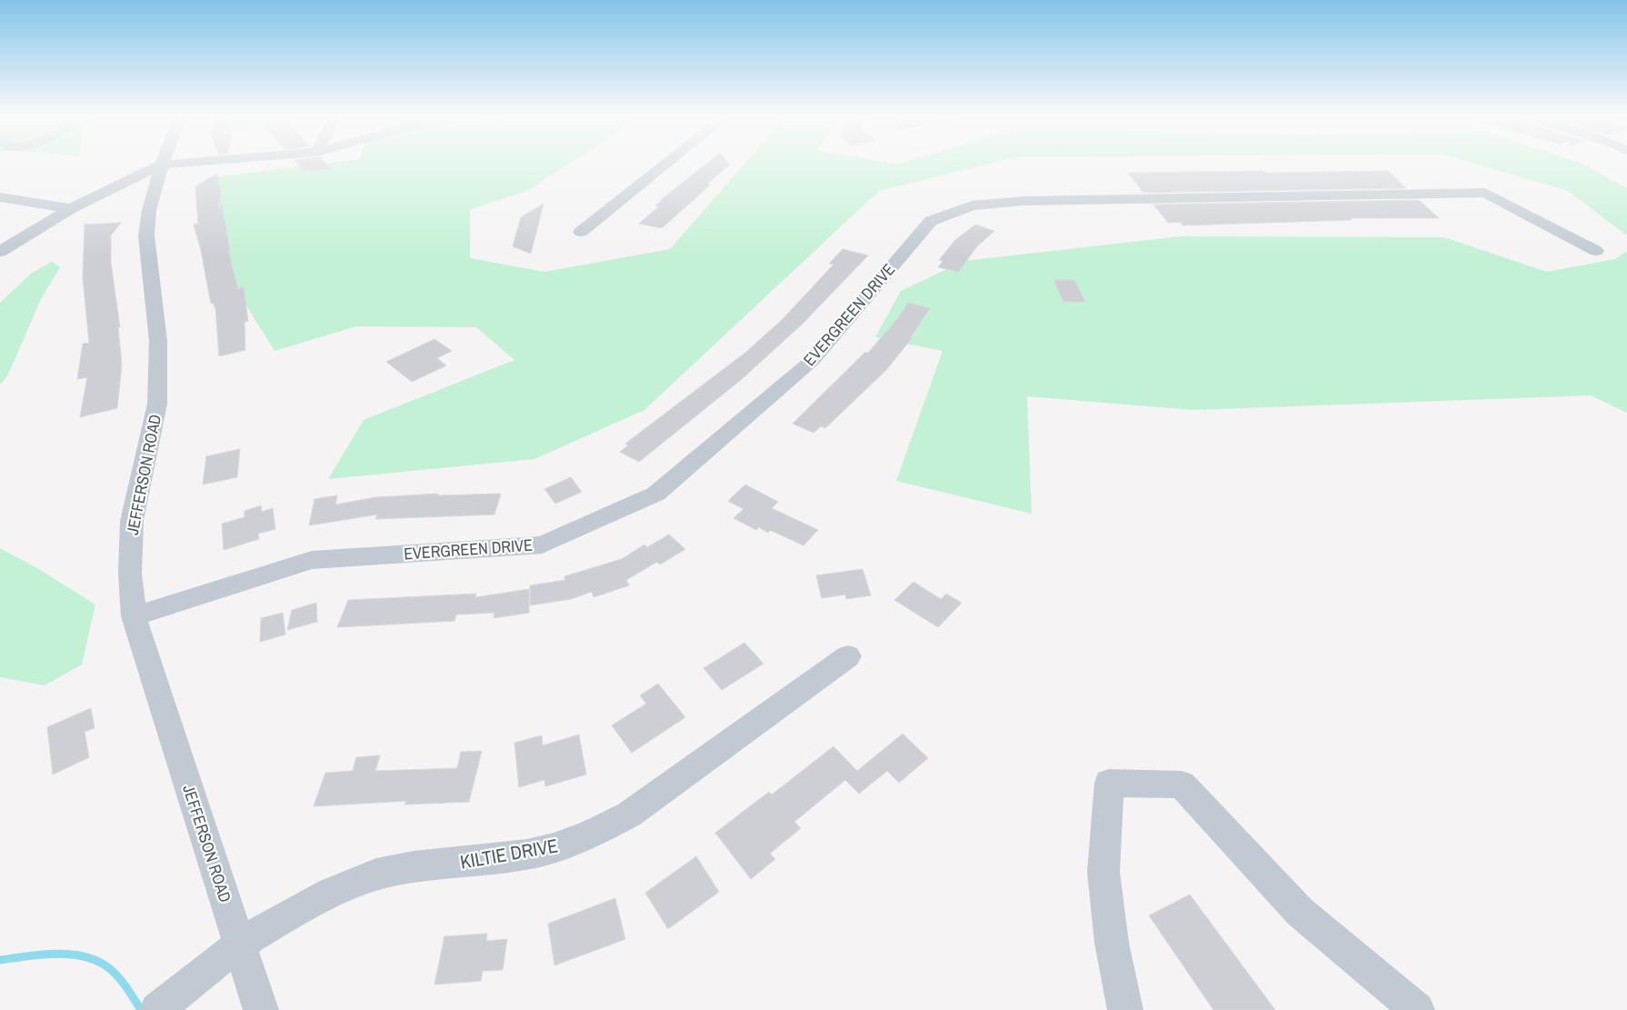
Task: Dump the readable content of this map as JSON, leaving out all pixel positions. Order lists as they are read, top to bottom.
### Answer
{
  "streets": {
    "street": ["EVERGREEN DRIVE", "JEFFERSON ROAD", "KILTIE DRIVE"]
  },
  "crossings": [
    ["EVERGREEN DRIVE", "JEFFERSON ROAD"],
    ["JEFFERSON ROAD", "KILTIE DRIVE"]
  ]
}
